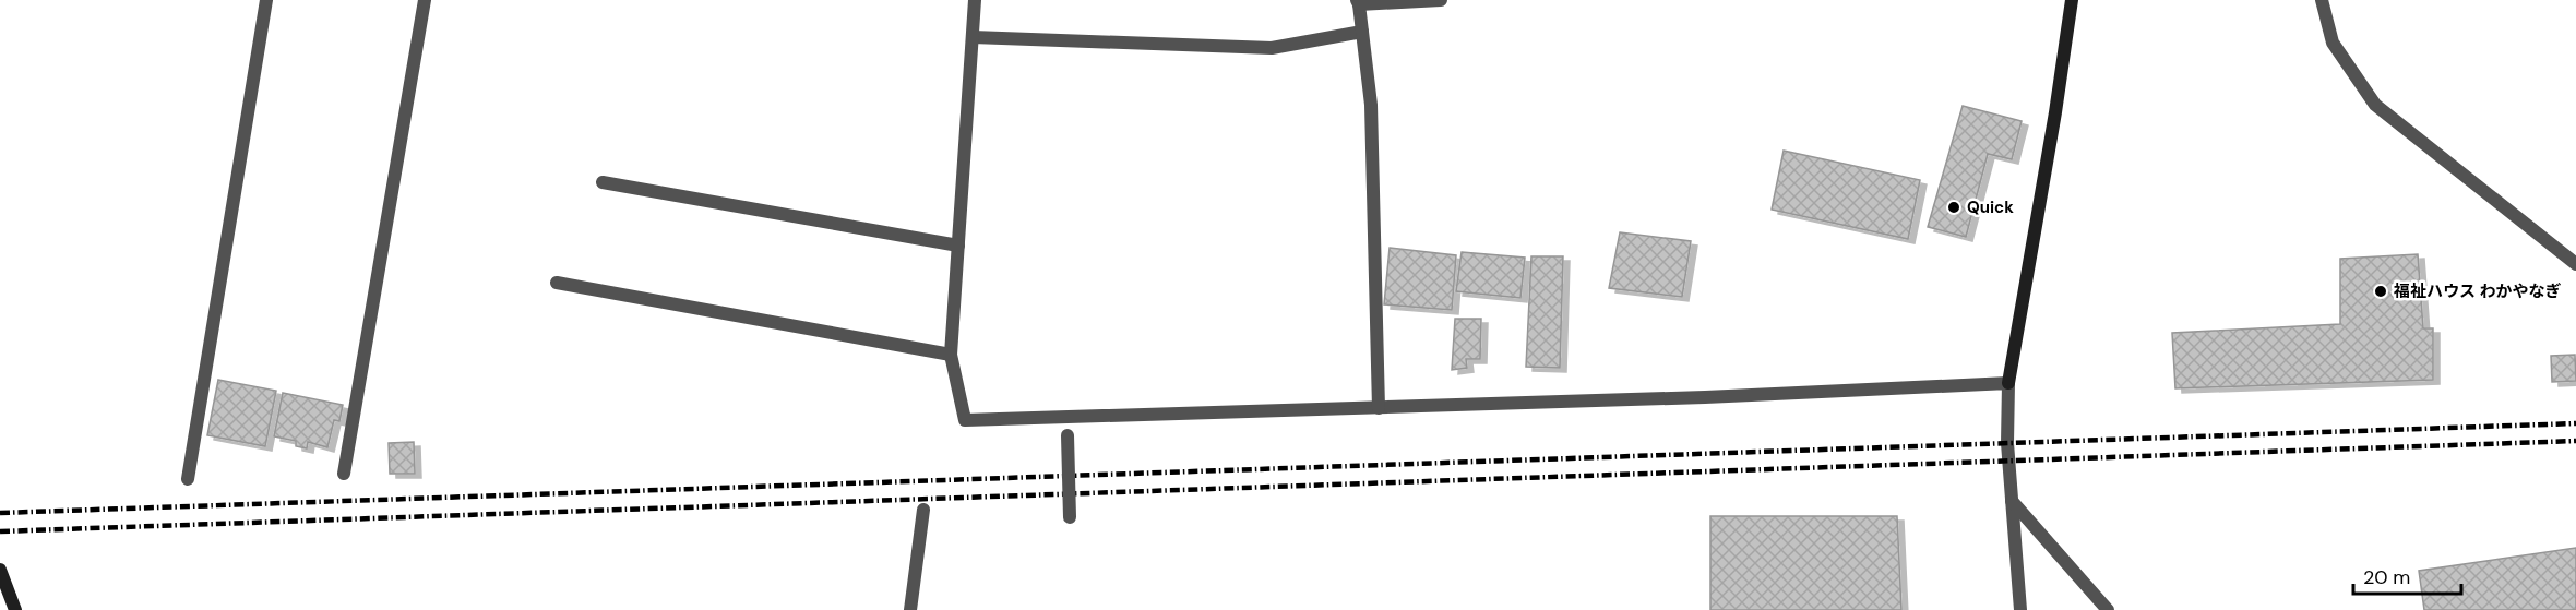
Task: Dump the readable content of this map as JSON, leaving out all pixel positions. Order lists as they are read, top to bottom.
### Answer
{
  "places": ["Quick", "福祉ハウス わかやなぎ"],
  "scale_bar": "20 m"
}
